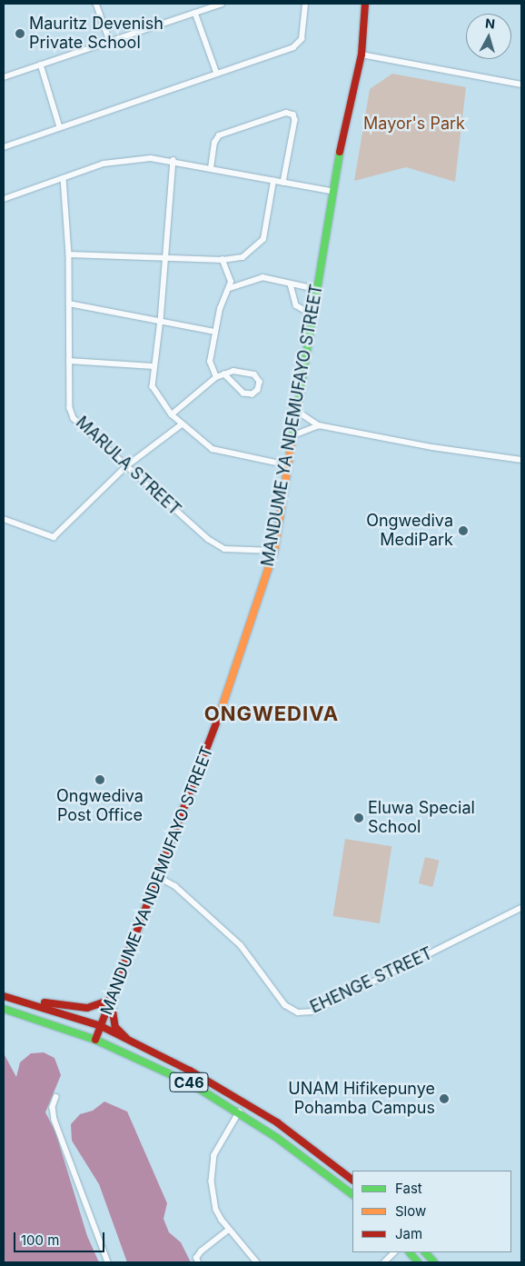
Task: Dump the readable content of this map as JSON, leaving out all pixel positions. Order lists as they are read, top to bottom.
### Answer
{
  "streets": {
    "street": [
      "MANDUME YA NDEMUFAYO STREET",
      "MARULA STREET",
      "EHENGE STREET",
      "C46"
    ]
  },
  "crossings": [
    ["MANDUME YA NDEMUFAYO STREET", "MARULA STREET"],
    ["MANDUME YA NDEMUFAYO STREET", "EHENGE STREET"],
    ["MANDUME YA NDEMUFAYO STREET", "C46"]
  ],
  "districts": ["ONGWEDIVA"],
  "parks": ["Mayor's Park"],
  "places": [
    "Mauritz Devenish Private School",
    "Ongwediva MediPark",
    "Ongwediva Post Office",
    "Eluwa Special School",
    "UNAM Hifikepunye Pohamba Campus"
  ],
  "legend": ["Fast", "Slow", "Jam"],
  "scale_bar": "100 m",
  "north": "top"
}
